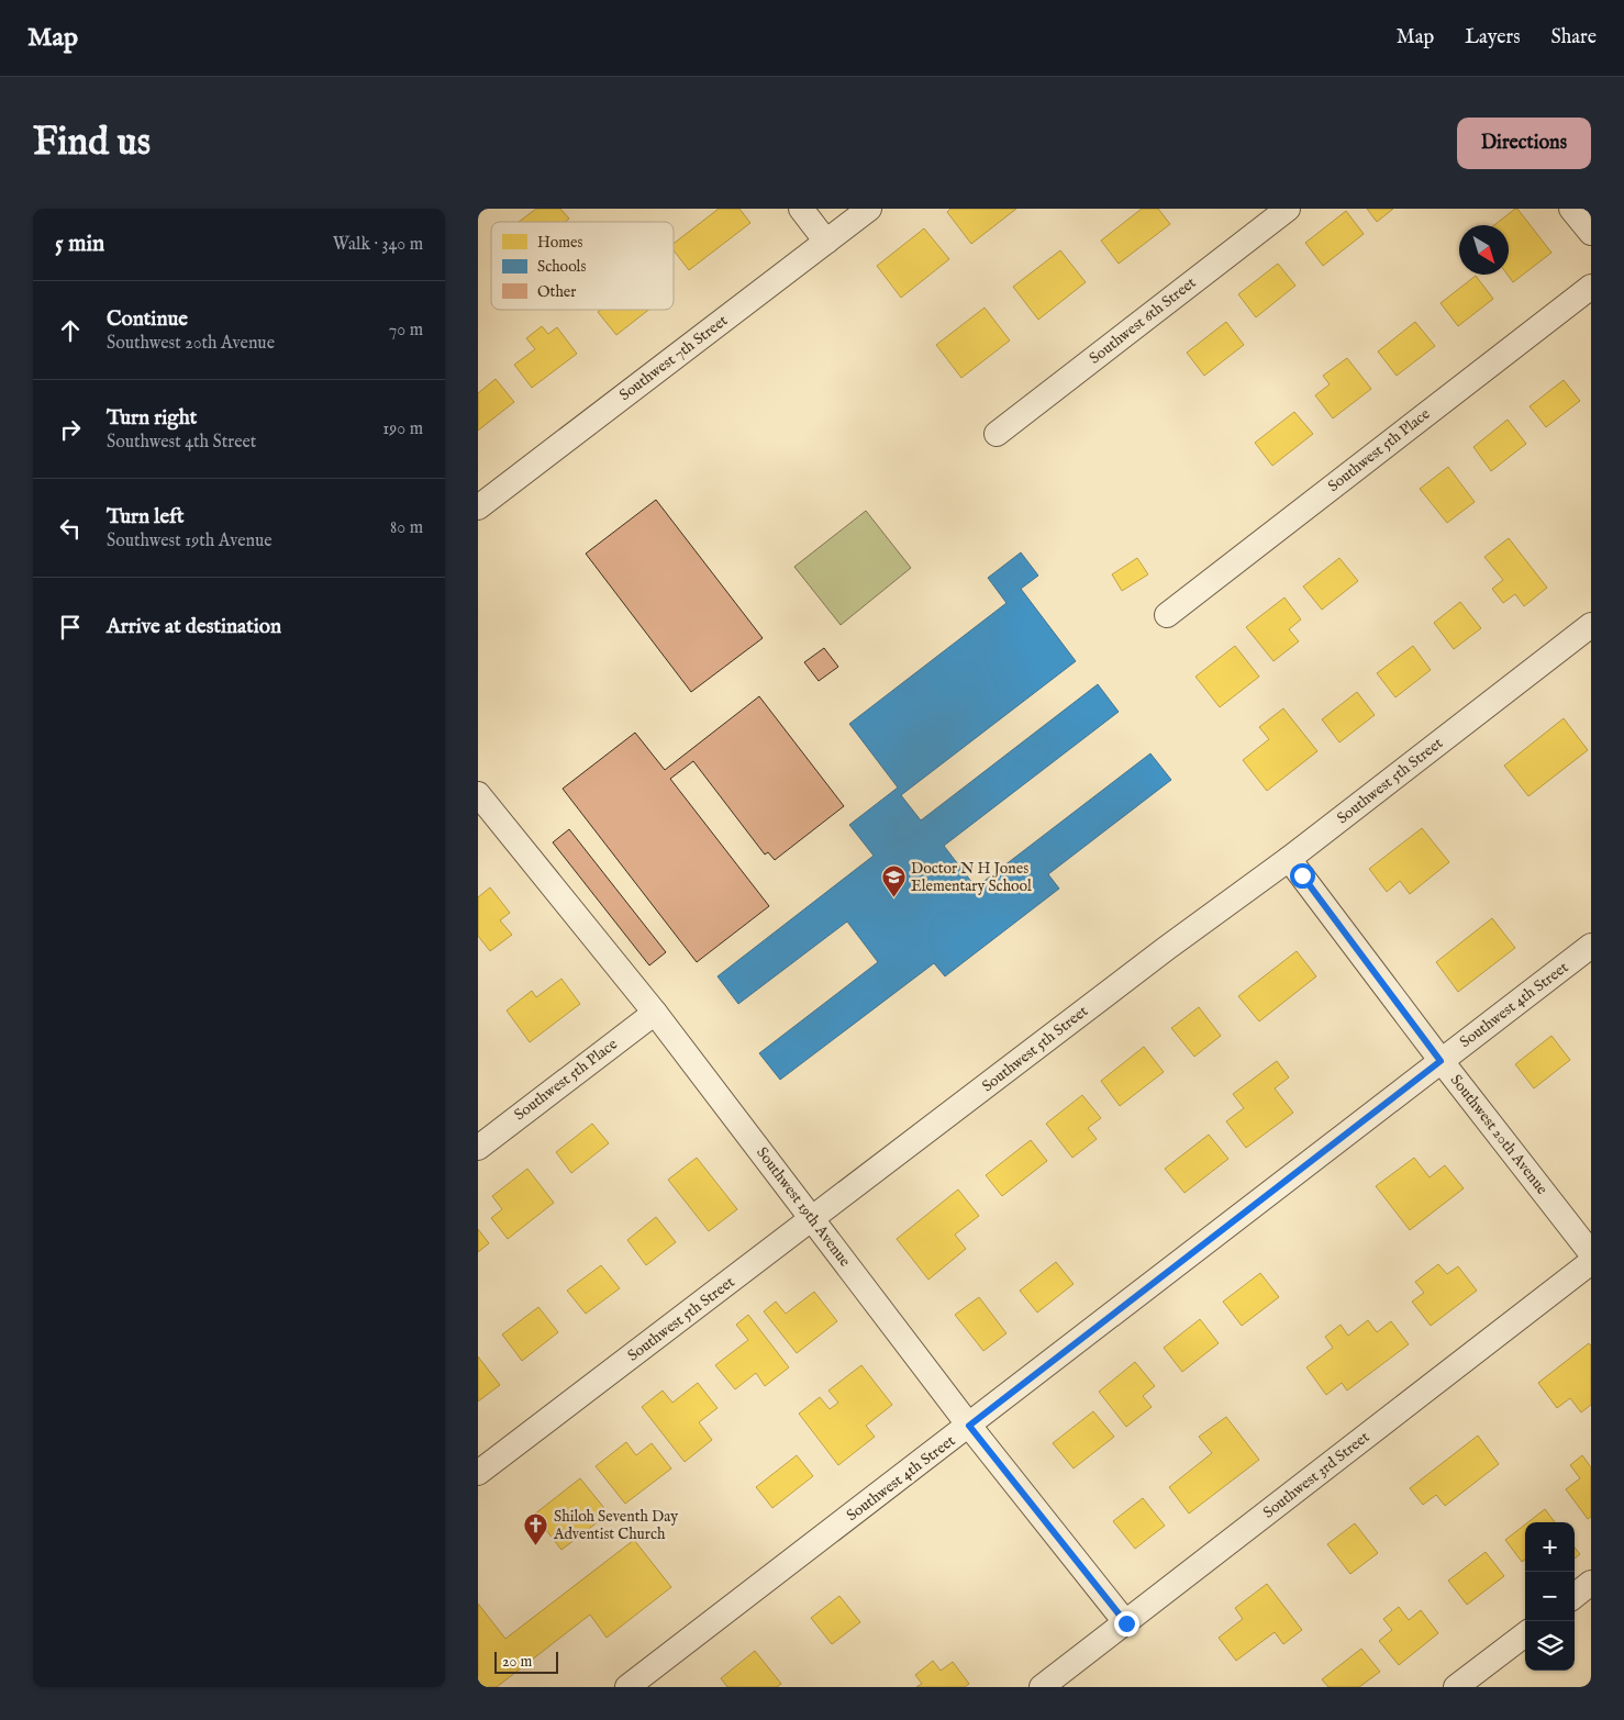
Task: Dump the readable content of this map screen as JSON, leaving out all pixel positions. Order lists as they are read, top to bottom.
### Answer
{
  "streets": {
    "street": [
      "Southwest 6th Street",
      "Southwest 7th Street",
      "Southwest 5th Place",
      "Southwest 5th Street",
      "Southwest 4th Street",
      "Southwest 20th Avenue",
      "Southwest 19th Avenue",
      "Southwest 3rd Street"
    ]
  },
  "crossings": [
    ["Southwest 5th Place", "Southwest 19th Avenue"],
    ["Southwest 5th Street", "Southwest 20th Avenue"],
    ["Southwest 5th Street", "Southwest 19th Avenue"],
    ["Southwest 4th Street", "Southwest 20th Avenue"],
    ["Southwest 4th Street", "Southwest 19th Avenue"],
    ["Southwest 19th Avenue", "Southwest 3rd Street"]
  ],
  "places": {
    "school or university": ["Doctor N H Jones Elementary School"],
    "church": ["Shiloh Seventh Day Adventist Church"]
  },
  "legend": ["Homes", "Schools", "Other"],
  "scale_bar": "20 m",
  "north": "bottom right",
  "page": {
    "header": "Map",
    "nav": ["Map", "Layers", "Share"],
    "buttons": "Directions",
    "title": "Find us",
    "heading": ["5 min", "Walk · 340 m"],
    "list": [
      ["Continue", "Southwest 20th Avenue", "70 m"],
      ["Turn right", "Southwest 4th Street", "190 m"],
      ["Turn left", "Southwest 19th Avenue", "80 m"],
      "Arrive at destination"
    ],
    "map_buttons": ["+", "−"],
    "scale": "20 m"
  }
}
